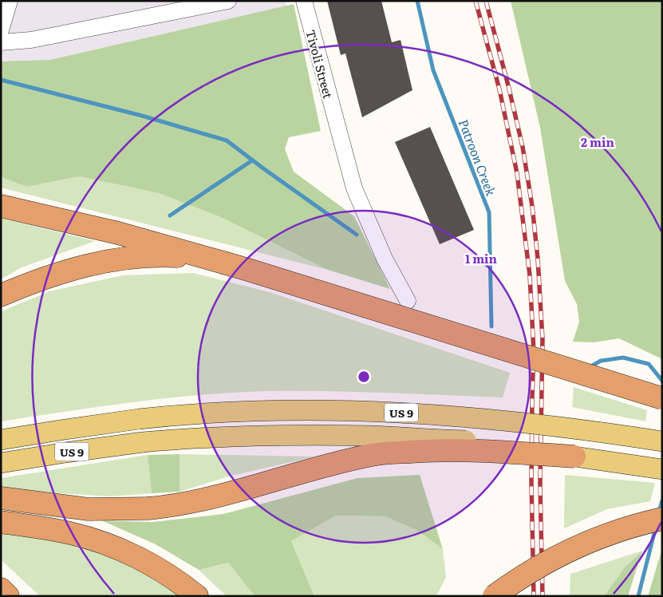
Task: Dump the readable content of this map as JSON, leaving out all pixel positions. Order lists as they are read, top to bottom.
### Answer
{
  "streets": {
    "main road": ["US 9"],
    "street": ["Tivoli Street"]
  },
  "water": ["Patroon Creek"],
  "rings": ["2 min", "1 min"]
}
